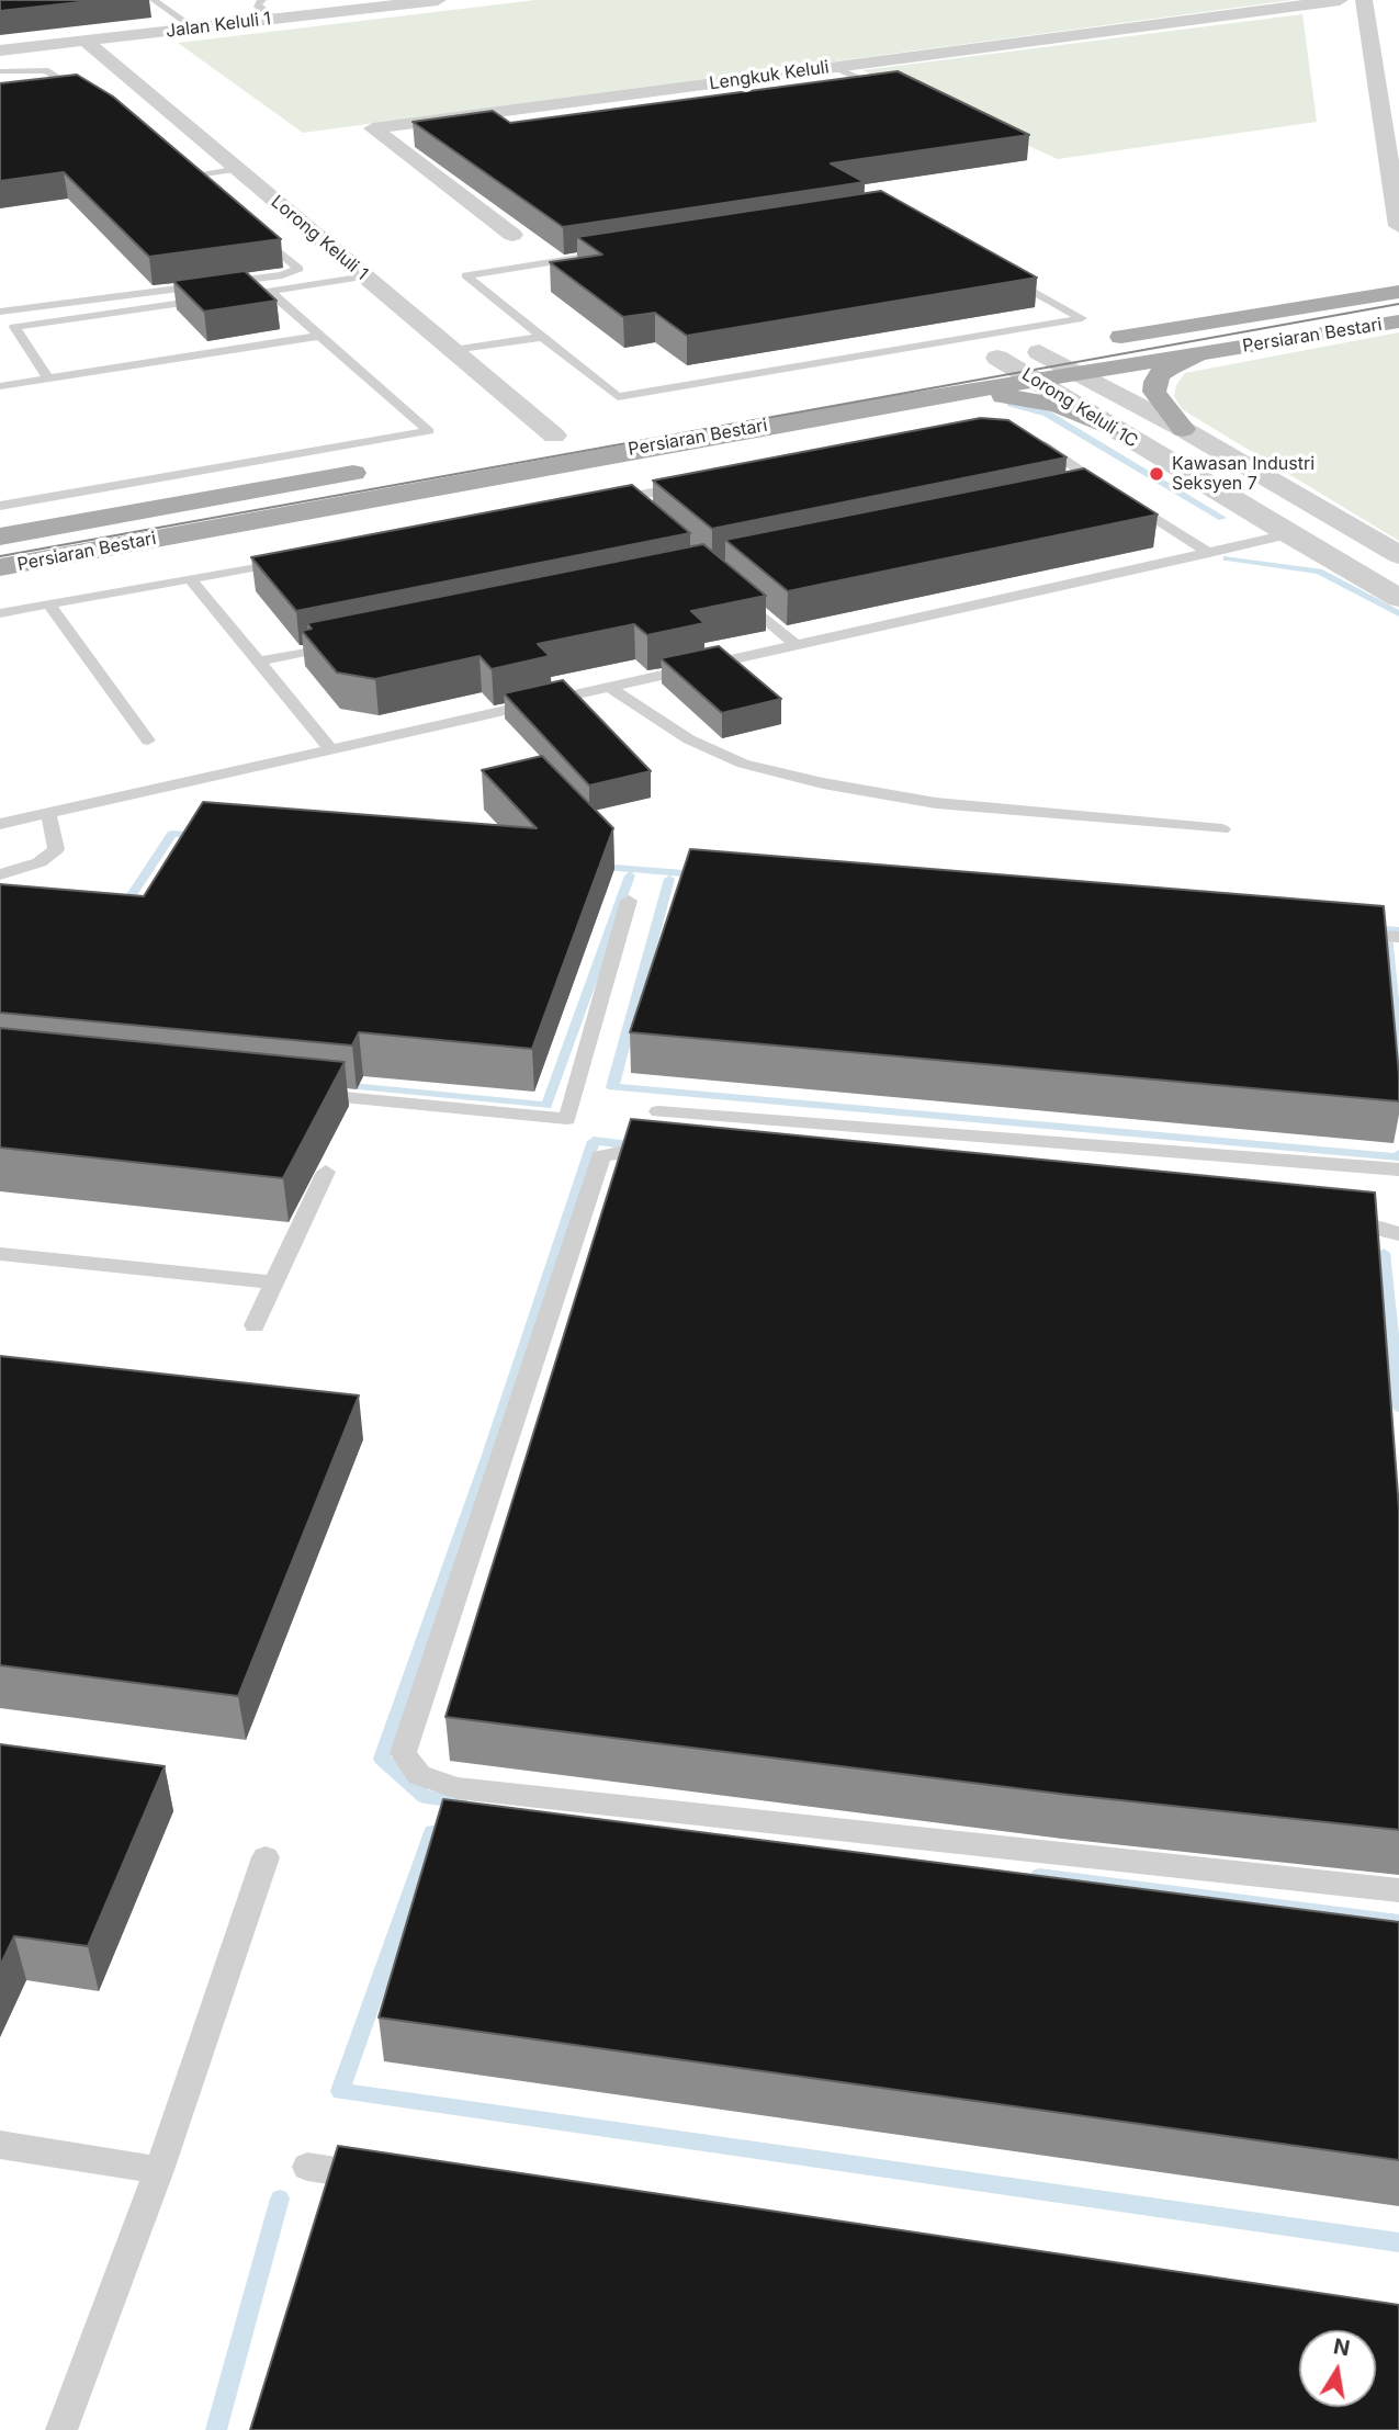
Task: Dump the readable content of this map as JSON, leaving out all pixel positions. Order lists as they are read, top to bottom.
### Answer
{
  "streets": {
    "main road": ["Persiaran Bestari"],
    "street": [
      "Jalan Keluli 1",
      "Lengkuk Keluli",
      "Lorong Keluli 1",
      "Lorong Keluli 1C"
    ]
  },
  "crossings": [
    ["Jalan Keluli 1", "Lorong Keluli 1"],
    ["Persiaran Bestari", "Lorong Keluli 1C"]
  ],
  "places": ["Kawasan Industri Seksyen 7"],
  "north": "top"
}
